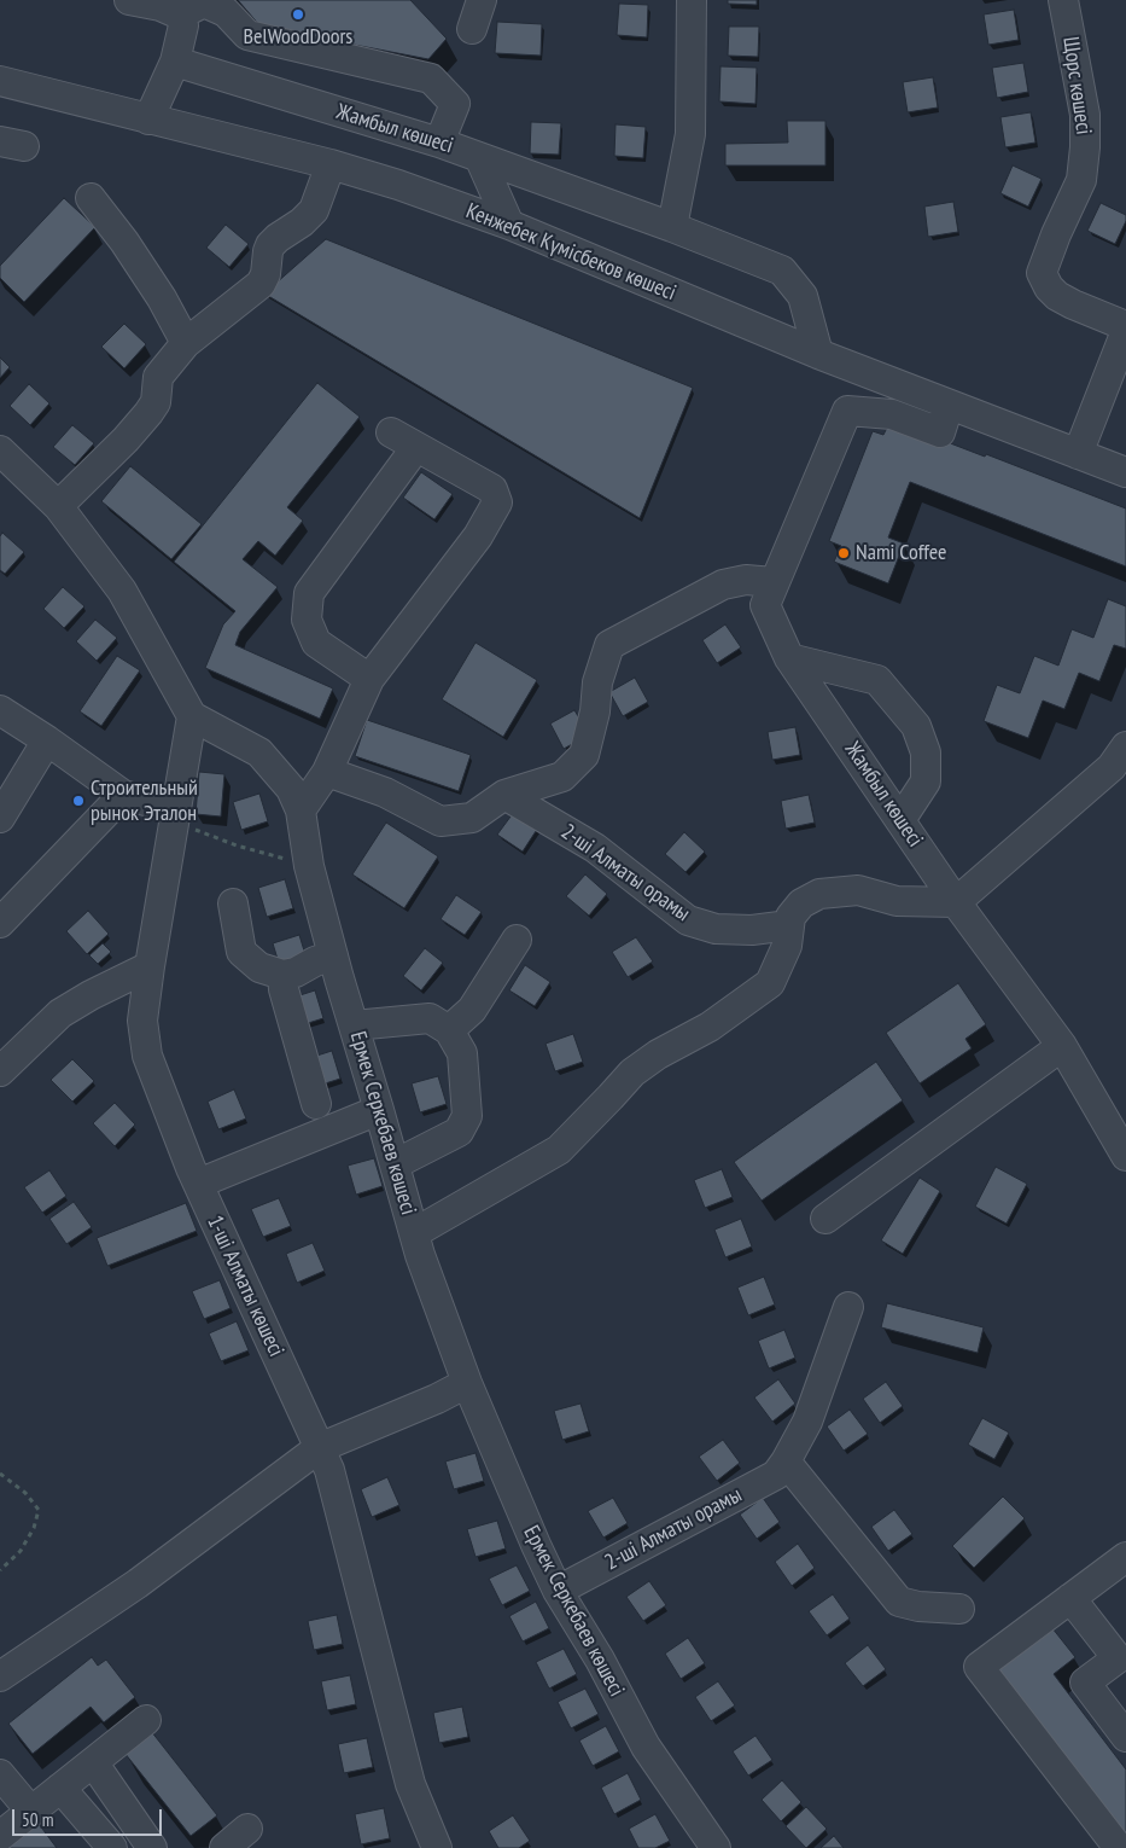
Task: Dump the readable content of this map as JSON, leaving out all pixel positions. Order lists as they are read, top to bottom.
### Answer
{
  "streets": {
    "street": [
      "Щорс көшесі",
      "Жамбыл көшесі",
      "Кенжебек Күмісбеков көшесі",
      "2-ші Алматы орамы",
      "Ермек Серкебаев көшесі",
      "1-ші Алматы көшесі"
    ]
  },
  "crossings": [
    ["Жамбыл көшесі", "Кенжебек Күмісбеков көшесі"],
    ["2-ші Алматы орамы", "Ермек Серкебаев көшесі"],
    ["Ермек Серкебаев көшесі", "1-ші Алматы көшесі"]
  ],
  "places": ["BelWoodDoors", "Nami Coffee", "Строительный рынок Эталон"],
  "scale_bar": "50 m"
}
